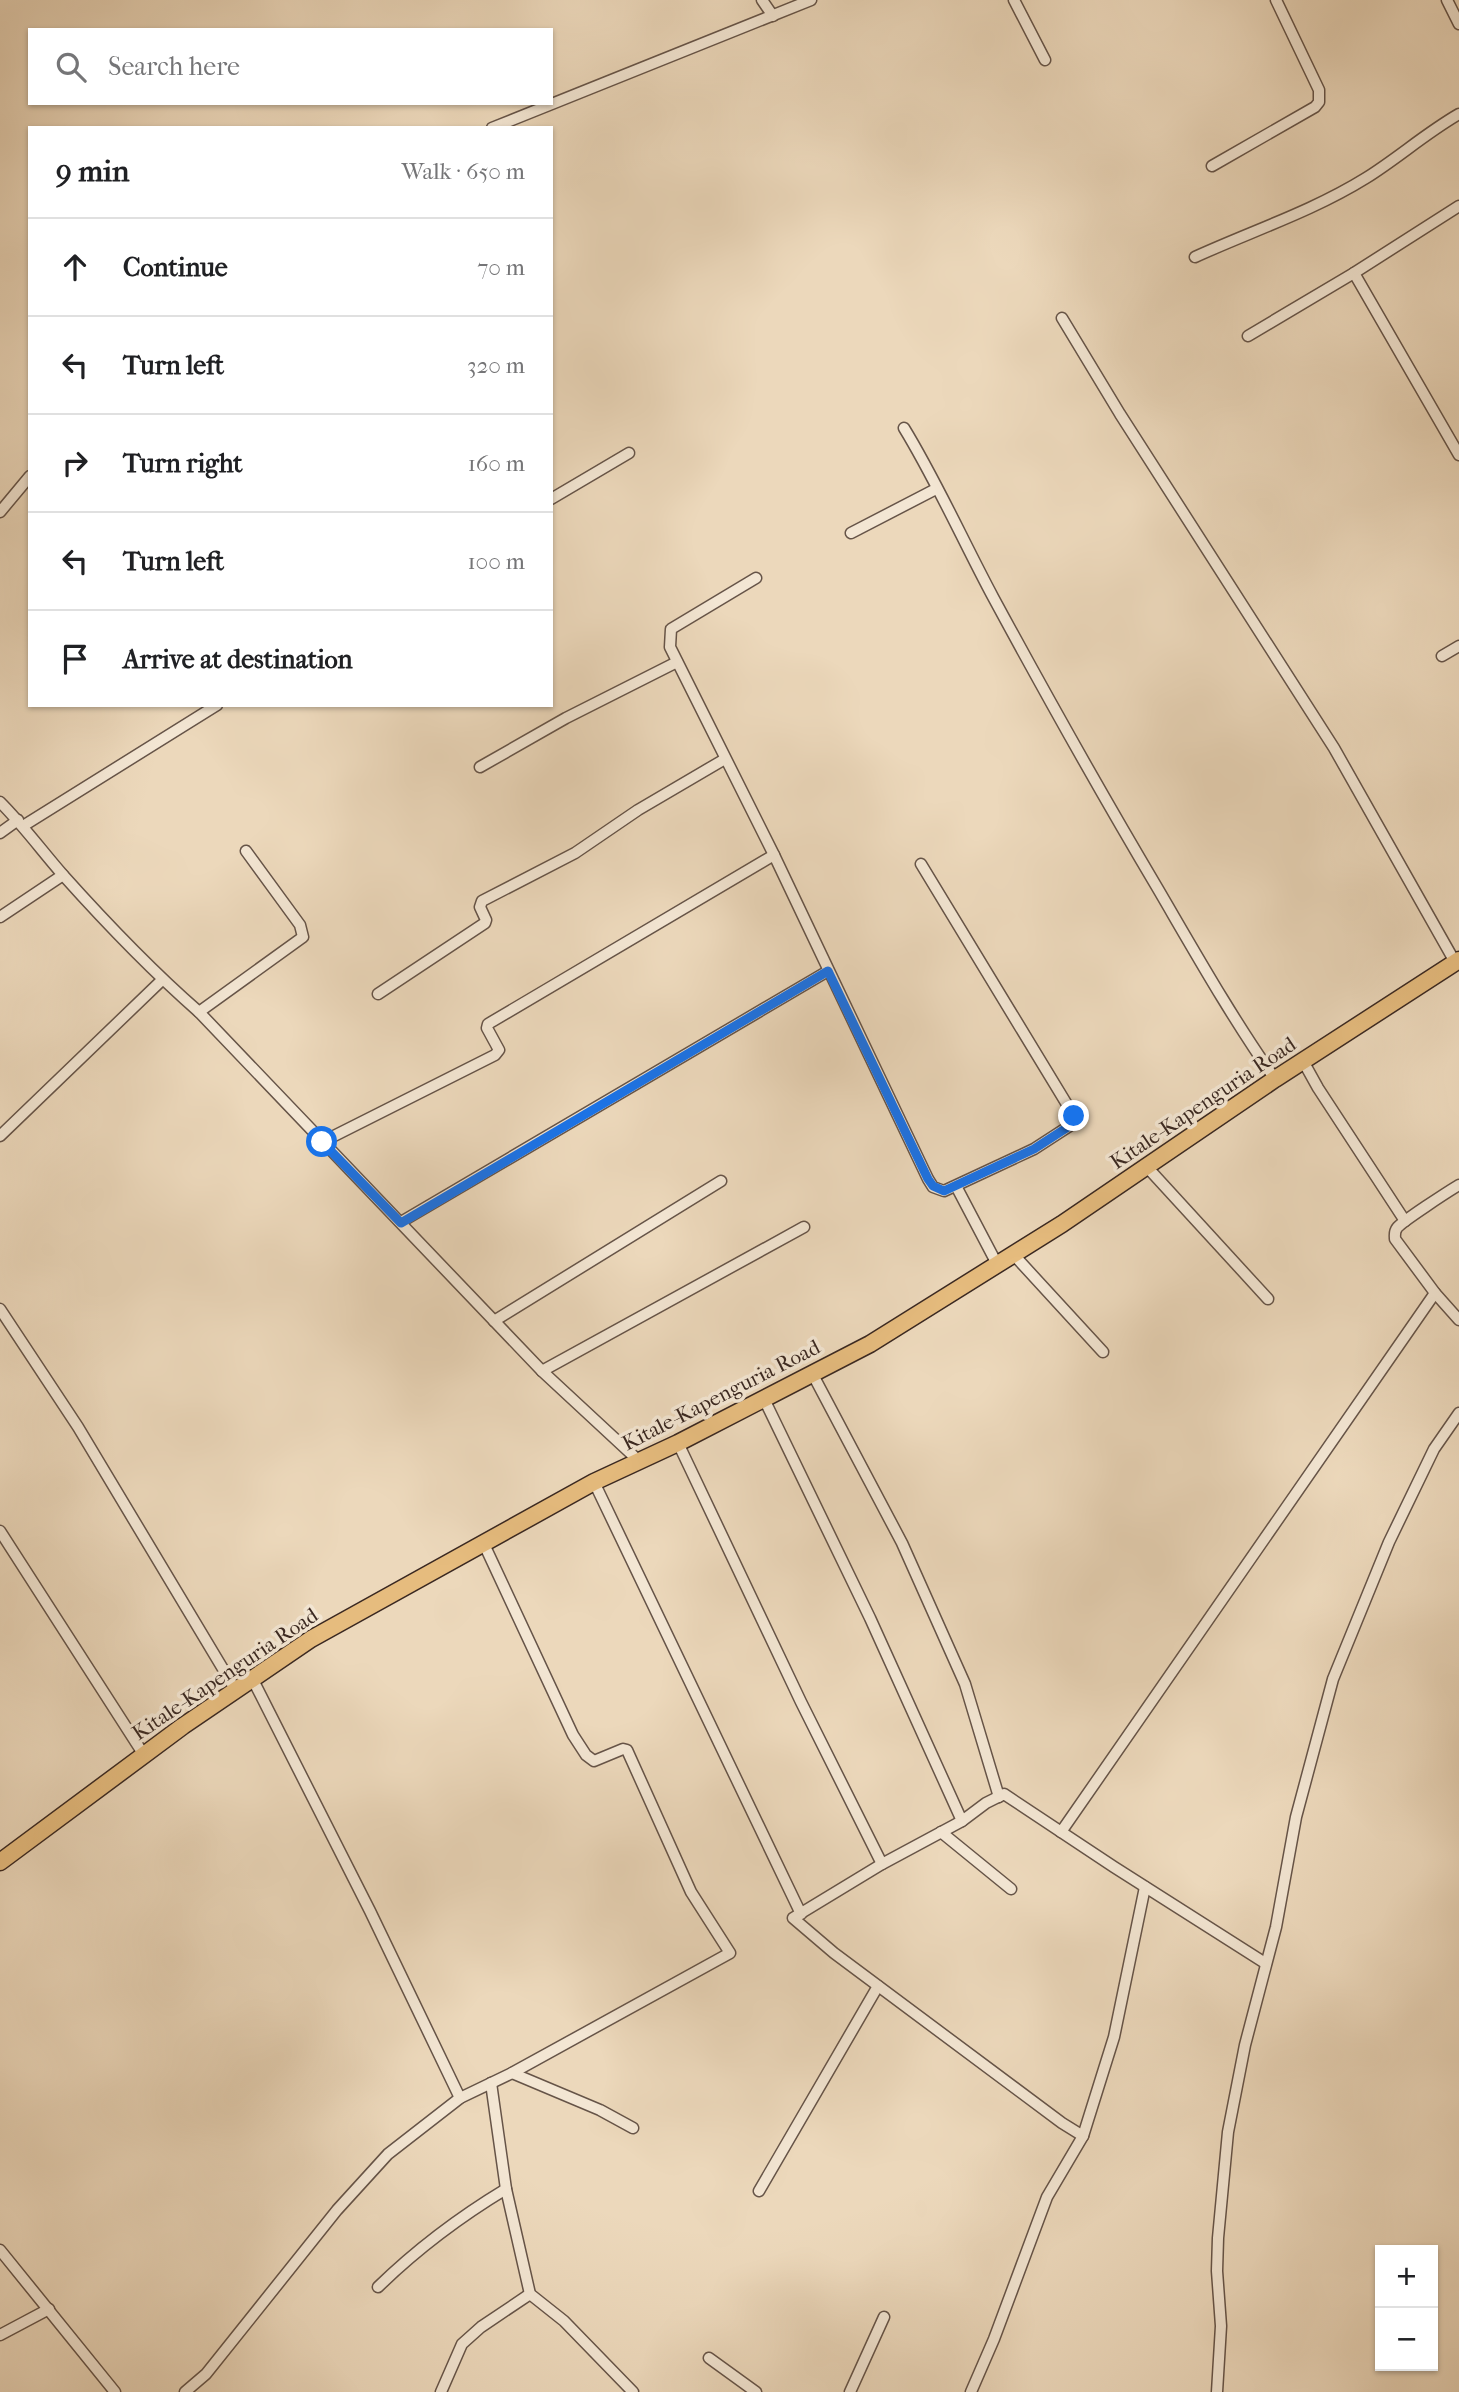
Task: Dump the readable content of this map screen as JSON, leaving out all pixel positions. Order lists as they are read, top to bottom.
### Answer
{
  "streets": {
    "highway": ["Kitale-Kapenguria Road"]
  },
  "page": {
    "search": "Search here",
    "heading": ["9 min", "Walk · 650 m"],
    "list": [
      ["Continue", "70 m"],
      ["Turn left", "320 m"],
      ["Turn right", "160 m"],
      ["Turn left", "100 m"],
      "Arrive at destination"
    ],
    "map_buttons": ["+", "−"]
  }
}
